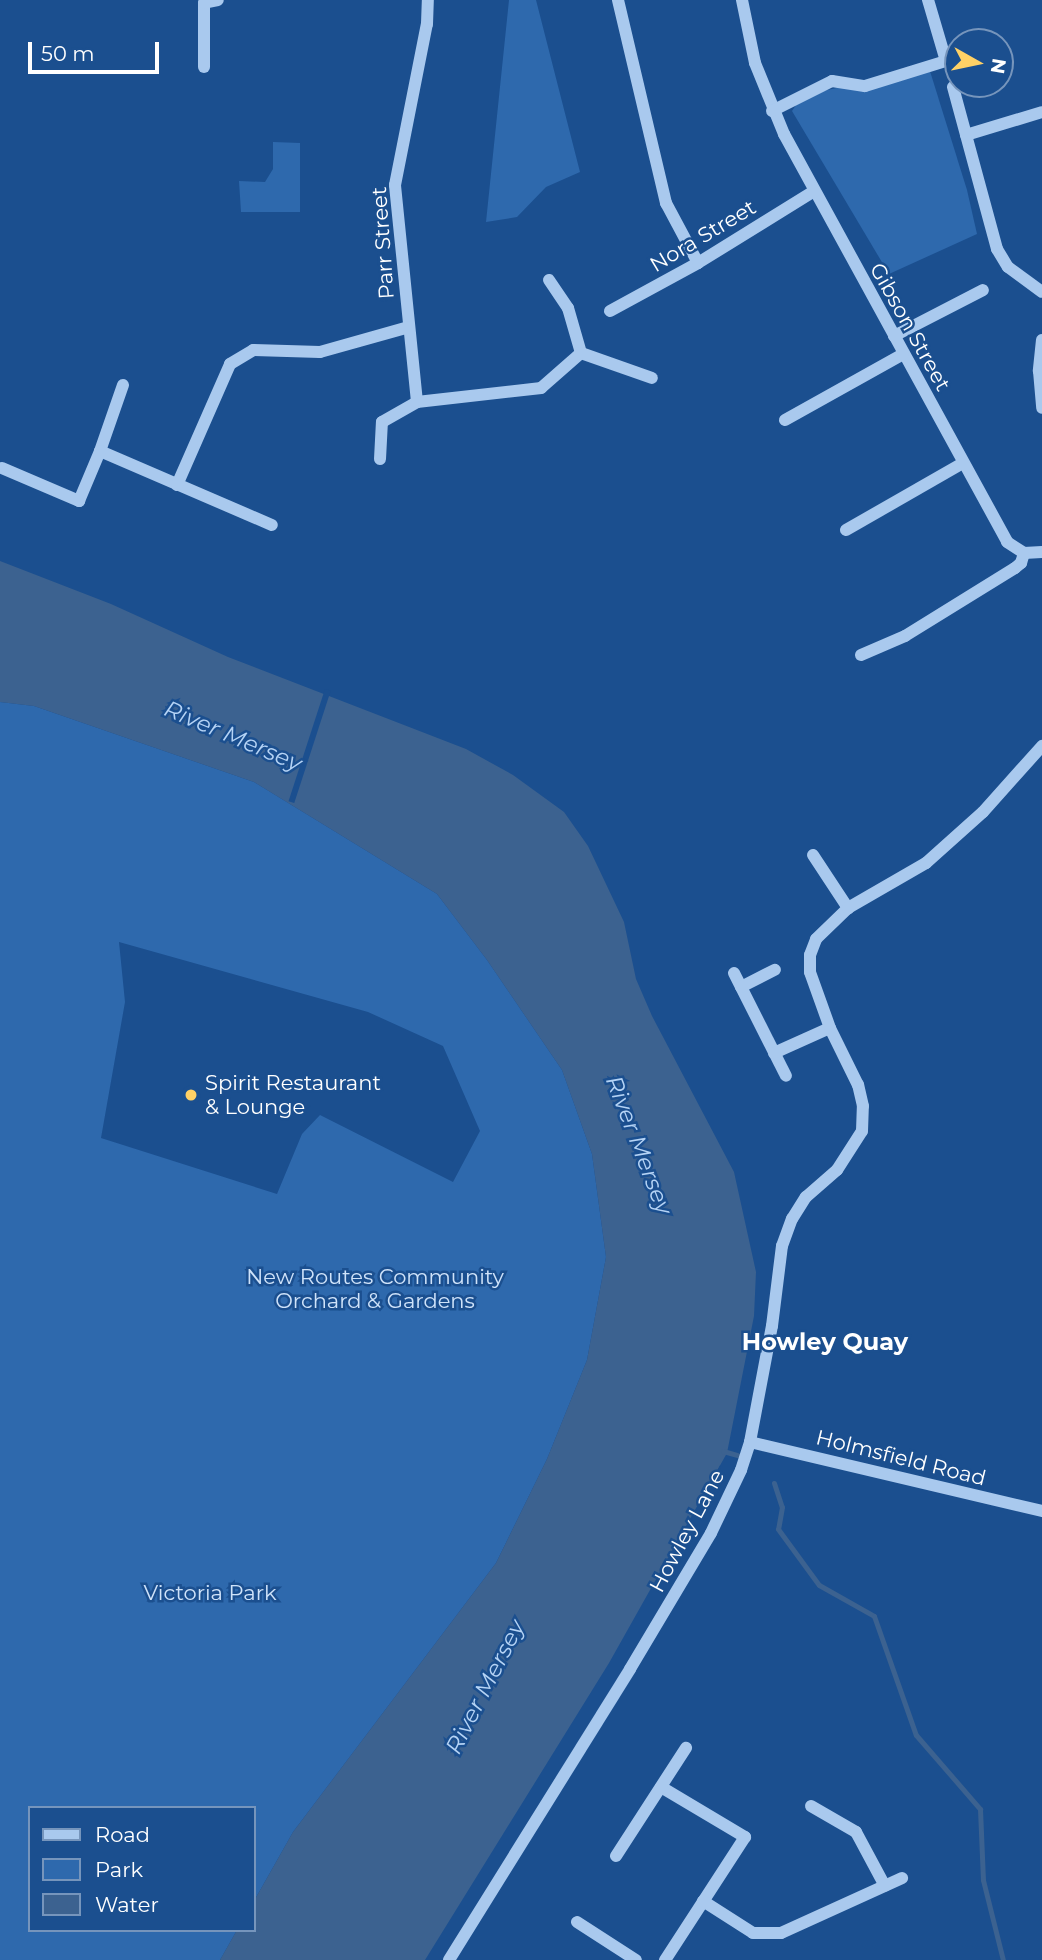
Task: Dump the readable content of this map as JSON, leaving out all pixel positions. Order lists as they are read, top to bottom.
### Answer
{
  "streets": {
    "street": [
      "Nora Street",
      "Parr Street",
      "Gibson Street",
      "Holmsfield Road",
      "Howley Lane"
    ]
  },
  "crossings": [
    ["Nora Street", "Gibson Street"],
    ["Holmsfield Road", "Howley Lane"]
  ],
  "districts": ["Howley Quay"],
  "water": ["River Mersey"],
  "parks": ["New Routes Community Orchard & Gardens", "Victoria Park"],
  "places": ["Spirit Restaurant & Lounge"],
  "legend": ["Road", "Park", "Water"],
  "scale_bar": "50 m",
  "north": "right"
}
